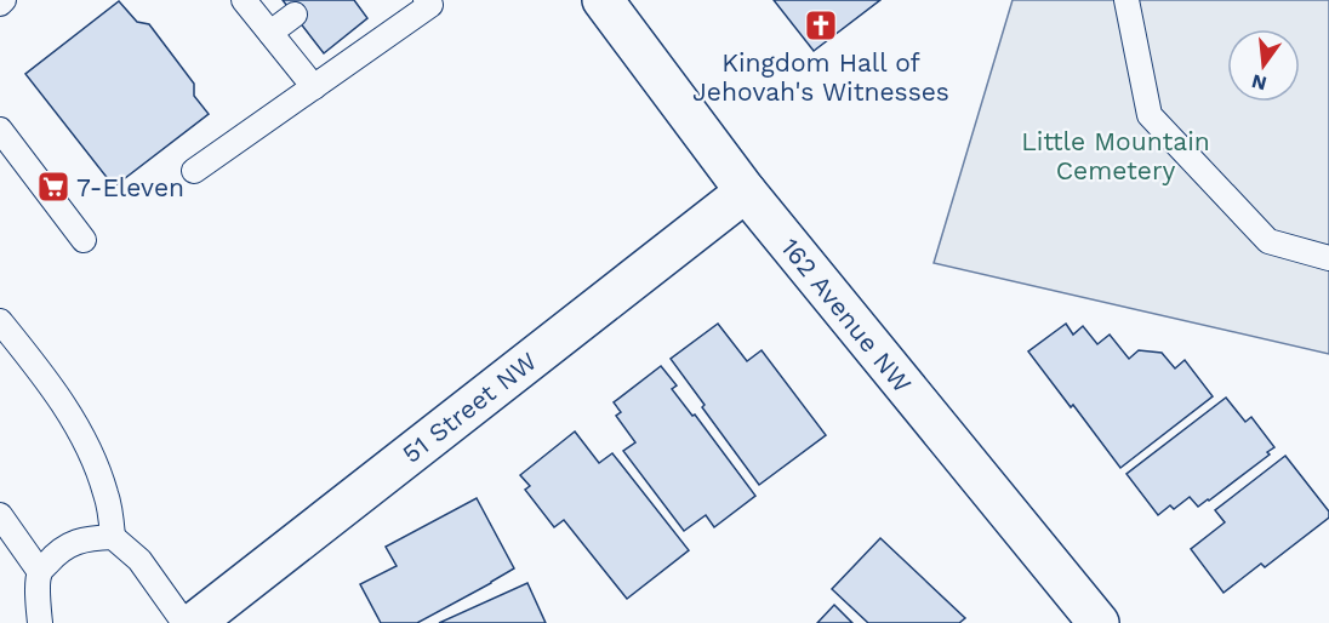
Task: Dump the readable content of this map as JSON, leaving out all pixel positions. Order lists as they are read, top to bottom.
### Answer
{
  "streets": {
    "street": ["162 Avenue NW", "51 Street NW"]
  },
  "crossings": [
    ["162 Avenue NW", "51 Street NW"]
  ],
  "parks": ["Little Mountain Cemetery"],
  "places": {
    "church": ["Kingdom Hall of Jehovah's Witnesses"],
    "supermarket": ["7-Eleven"]
  },
  "north": "bottom"
}
